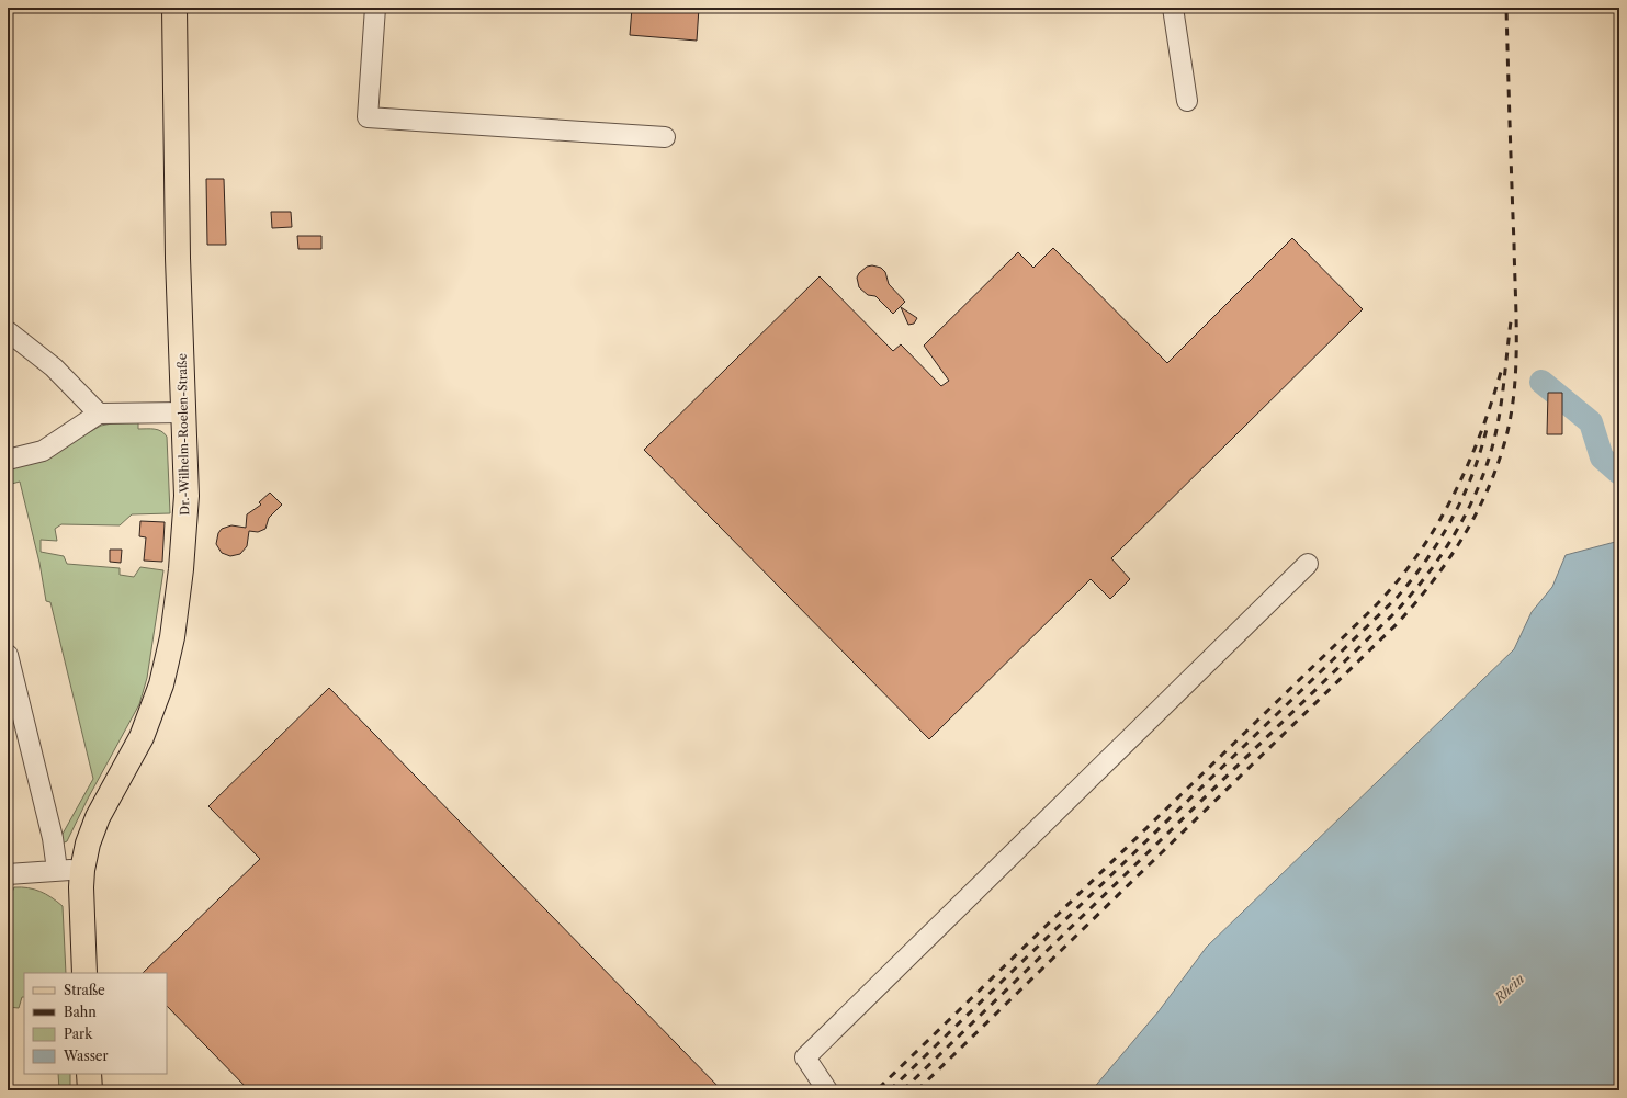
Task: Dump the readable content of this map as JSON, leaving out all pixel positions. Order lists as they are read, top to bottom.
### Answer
{
  "streets": {
    "main road": ["Dr.-Wilhelm-Roelen-Straße"]
  },
  "water": ["Rhein"],
  "legend": [
    "Straße",
    "Bahn",
    "Park",
    "Wasser"
  ]
}
